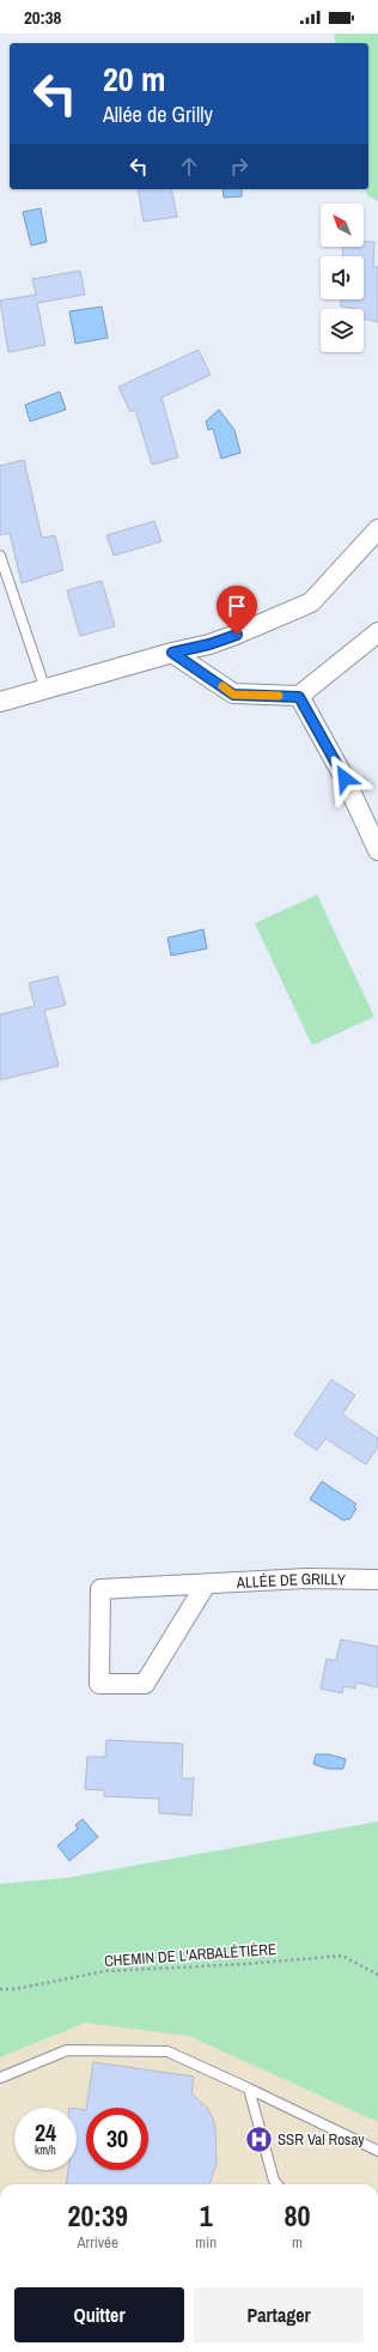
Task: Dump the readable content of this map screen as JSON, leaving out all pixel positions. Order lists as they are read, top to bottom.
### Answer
{
  "streets": {
    "street": ["ALLÉE DE GRILLY"],
    "path": ["CHEMIN DE L'ARBALÉTIÈRE"]
  },
  "places": {
    "hospital": ["SSR Val Rosay"]
  },
  "north": "top left",
  "page": {
    "status": "20:38",
    "turn": ["20 m", "Allée de Grilly"],
    "speed": "24 km/h",
    "limit": "30",
    "eta": [
      "20:39",
      "Arrivée",
      "1",
      "min",
      "80",
      "m"
    ],
    "buttons": ["Quitter", "Partager"]
  }
}
